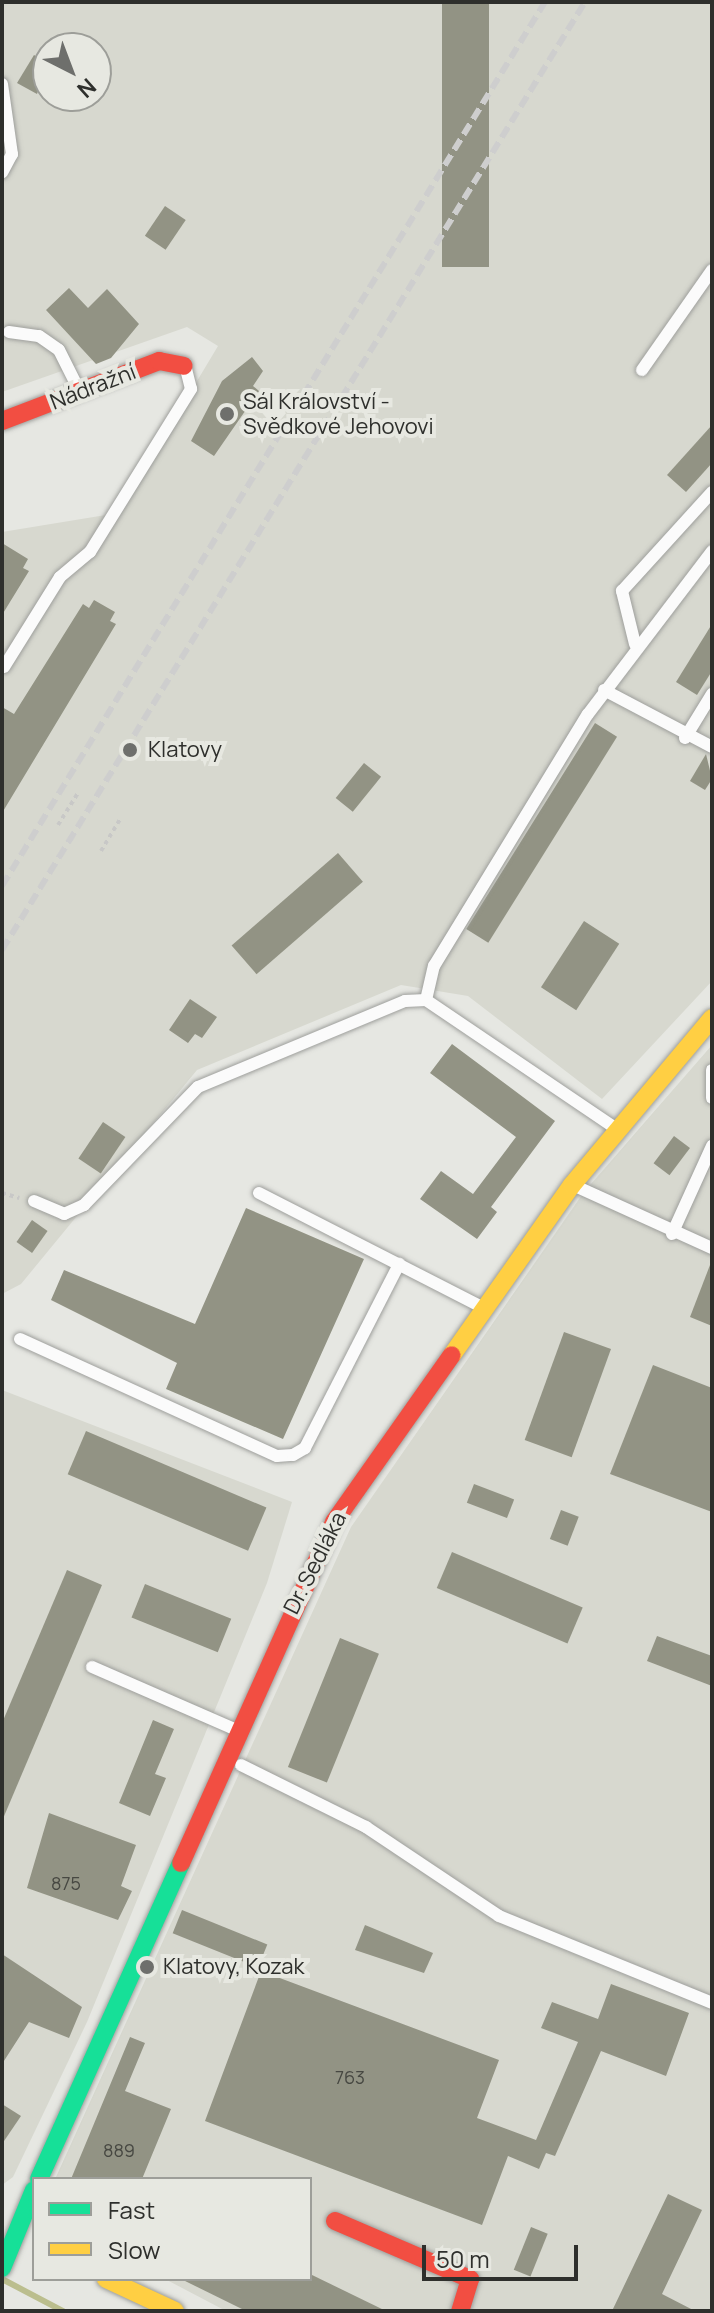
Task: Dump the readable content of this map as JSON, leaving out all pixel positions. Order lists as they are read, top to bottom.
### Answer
{
  "streets": {
    "street": ["Nádražní", "Dr. Sedláka"]
  },
  "places": ["Sál Království - Svědkové Jehovovi", "Klatovy", "Klatovy, Kozak"],
  "house_numbers": ["875", "763", "889"],
  "legend": ["Fast", "Slow"],
  "scale_bar": "50 m",
  "north": "bottom right"
}
